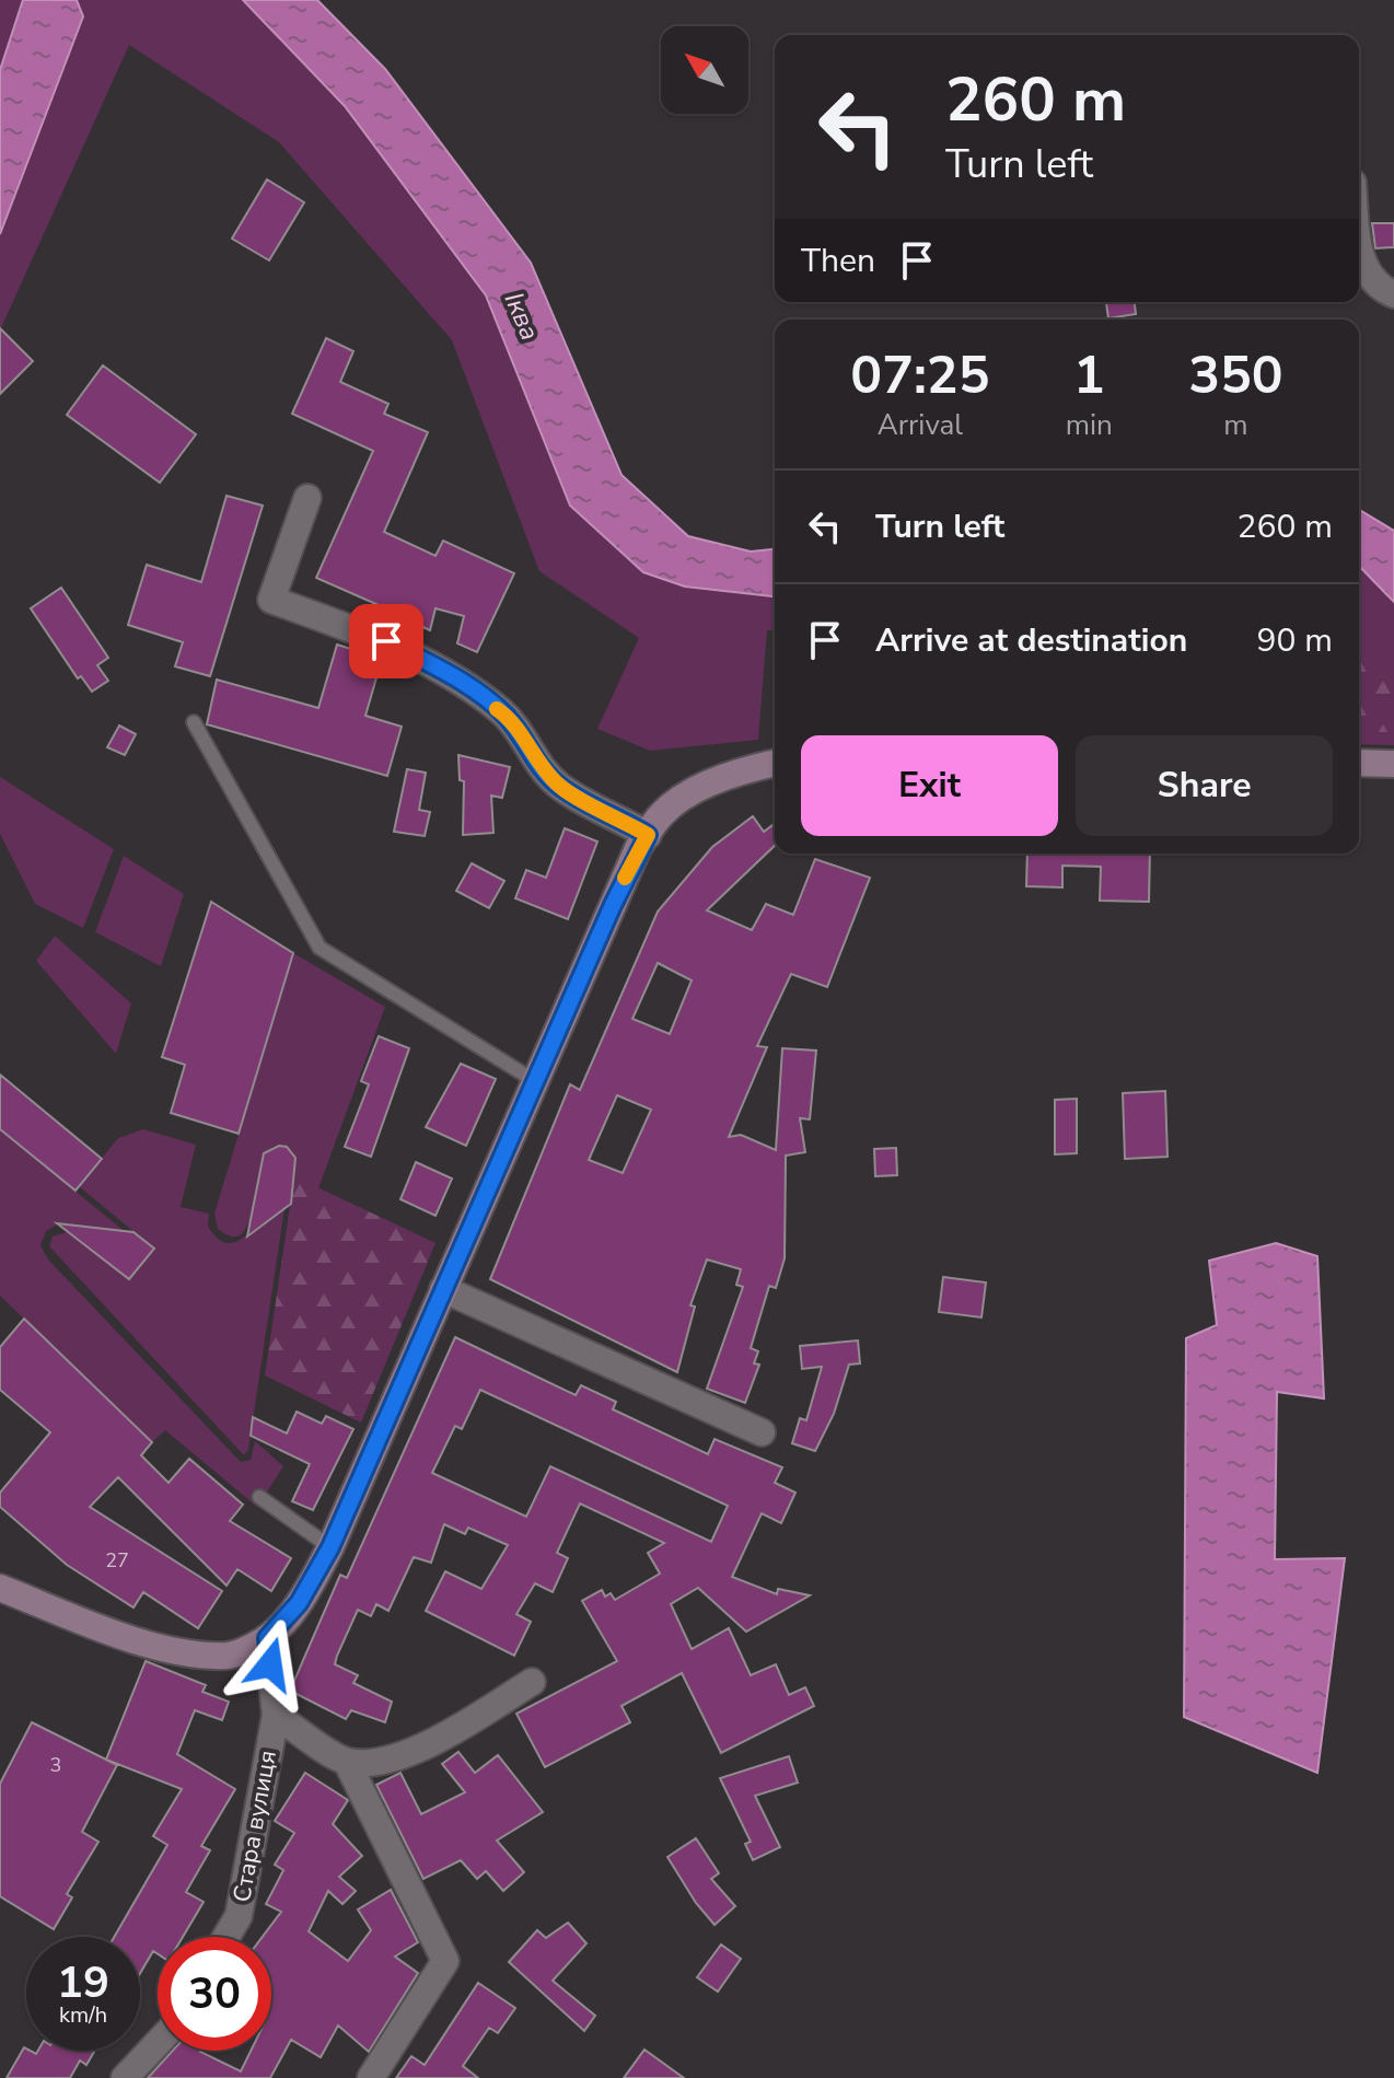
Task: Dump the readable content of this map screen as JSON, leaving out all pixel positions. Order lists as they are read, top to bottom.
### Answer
{
  "streets": {
    "street": ["Стара вулиця"]
  },
  "water": ["Іква"],
  "house_numbers": ["27", "3"],
  "north": "top left",
  "page": {
    "turn": ["260 m", "Turn left"],
    "then": "Then",
    "eta": [
      "07:25",
      "Arrival",
      "1",
      "min",
      "350",
      "m"
    ],
    "list": [
      {
        "name": "Turn left",
        "value": "260 m"
      },
      {
        "name": "Arrive at destination",
        "value": "90 m"
      }
    ],
    "buttons": ["Exit", "Share"],
    "speed": "19 km/h",
    "limit": "30"
  }
}
